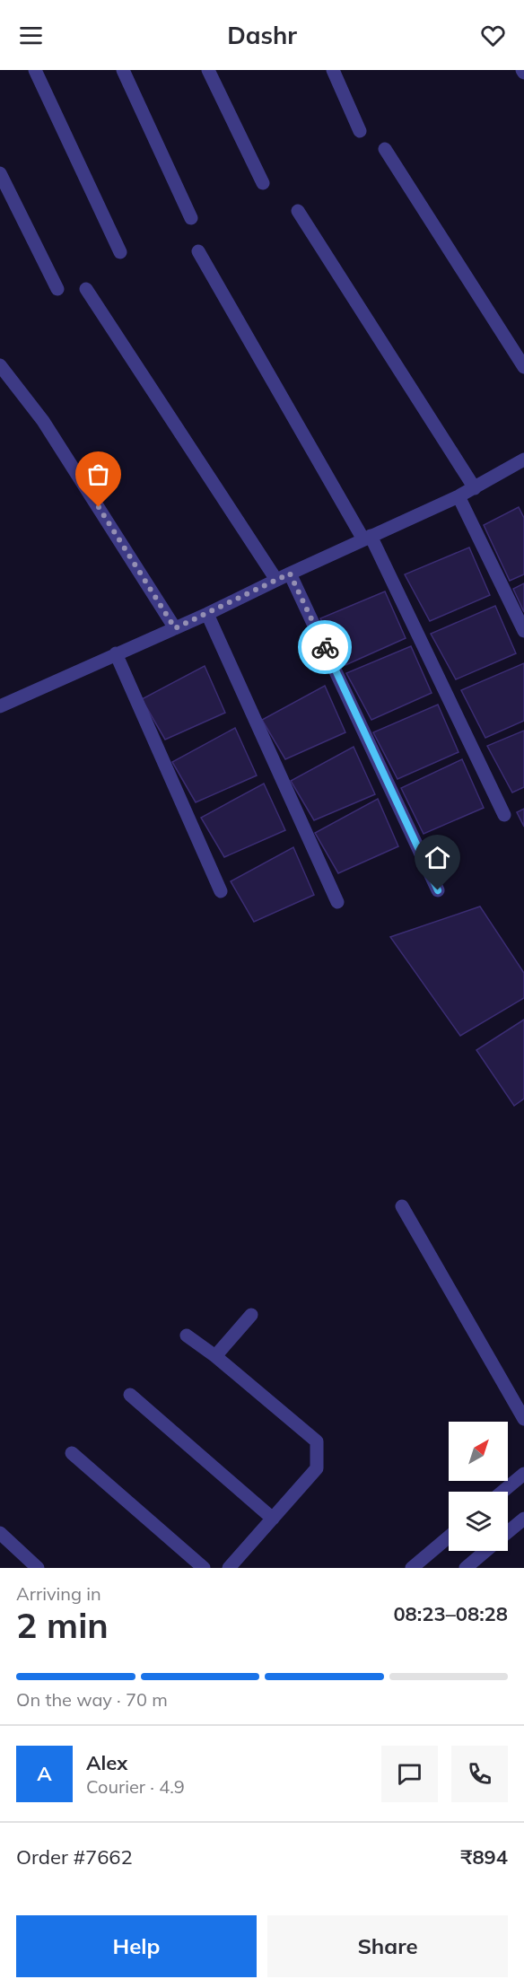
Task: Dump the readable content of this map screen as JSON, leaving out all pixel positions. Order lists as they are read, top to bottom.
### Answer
{
  "north": "top right",
  "page": {
    "header": "Dashr",
    "heading": ["2 min", "Arriving in", "08:23–08:28"],
    "panel": [
      "Alex",
      "Courier · 4.9",
      "Order #7662",
      "₹894"
    ],
    "bar": "On the way · 70 m",
    "round": "A",
    "buttons": ["Help", "Share"]
  }
}
